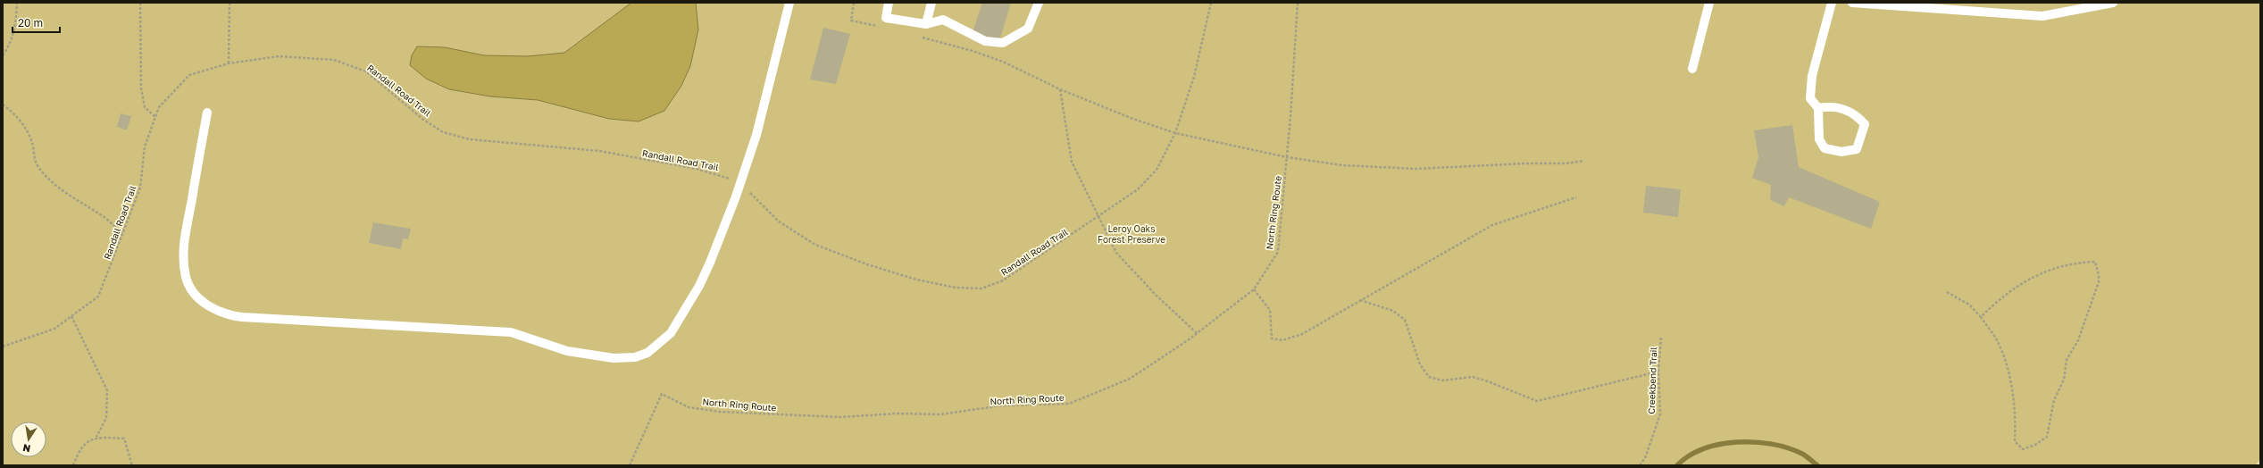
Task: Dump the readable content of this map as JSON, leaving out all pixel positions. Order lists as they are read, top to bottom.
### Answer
{
  "streets": {
    "path": ["Randall Road Trail", "North Ring Route", "Creekbend Trail"]
  },
  "parks": ["Leroy Oaks Forest Preserve"],
  "scale_bar": "20 m",
  "north": "bottom"
}
